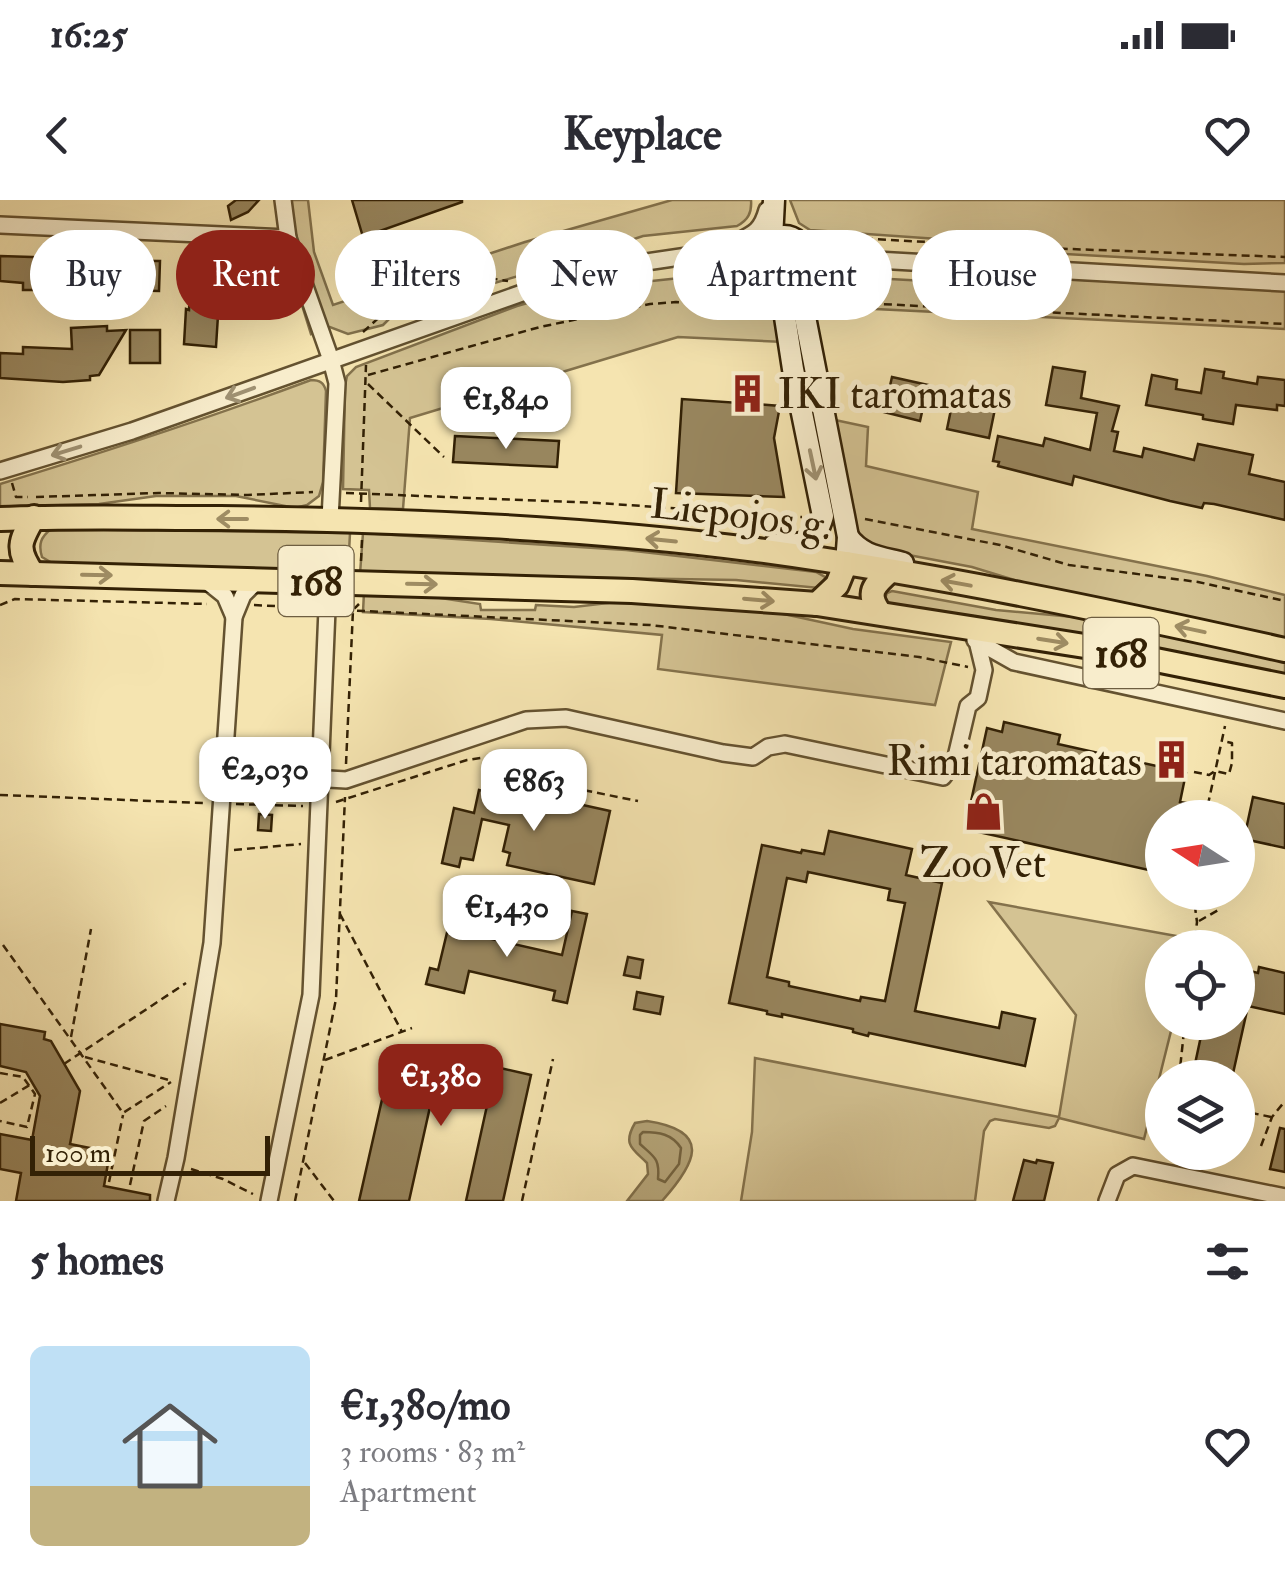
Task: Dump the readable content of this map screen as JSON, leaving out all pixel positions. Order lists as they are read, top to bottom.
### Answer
{
  "streets": {
    "main road": ["Liepojos g.", "168"]
  },
  "places": {
    "building": ["IKI taromatas", "Rimi taromatas"],
    "shop": ["ZooVet"]
  },
  "scale_bar": "100 m",
  "north": "left",
  "page": {
    "status": "16:25",
    "header": "Keyplace",
    "chip": [
      "Buy",
      "Rent",
      "Filters",
      "New",
      "Apartment",
      "House"
    ],
    "price": [
      "€1,840",
      "€2,030",
      "€863",
      "€1,430",
      "€1,380"
    ],
    "scale": "100 m",
    "heading": "5 homes",
    "list": [
      {
        "name": "€1,380/mo",
        "note": "3 rooms · 83 m² · Apartment"
      }
    ]
  }
}
